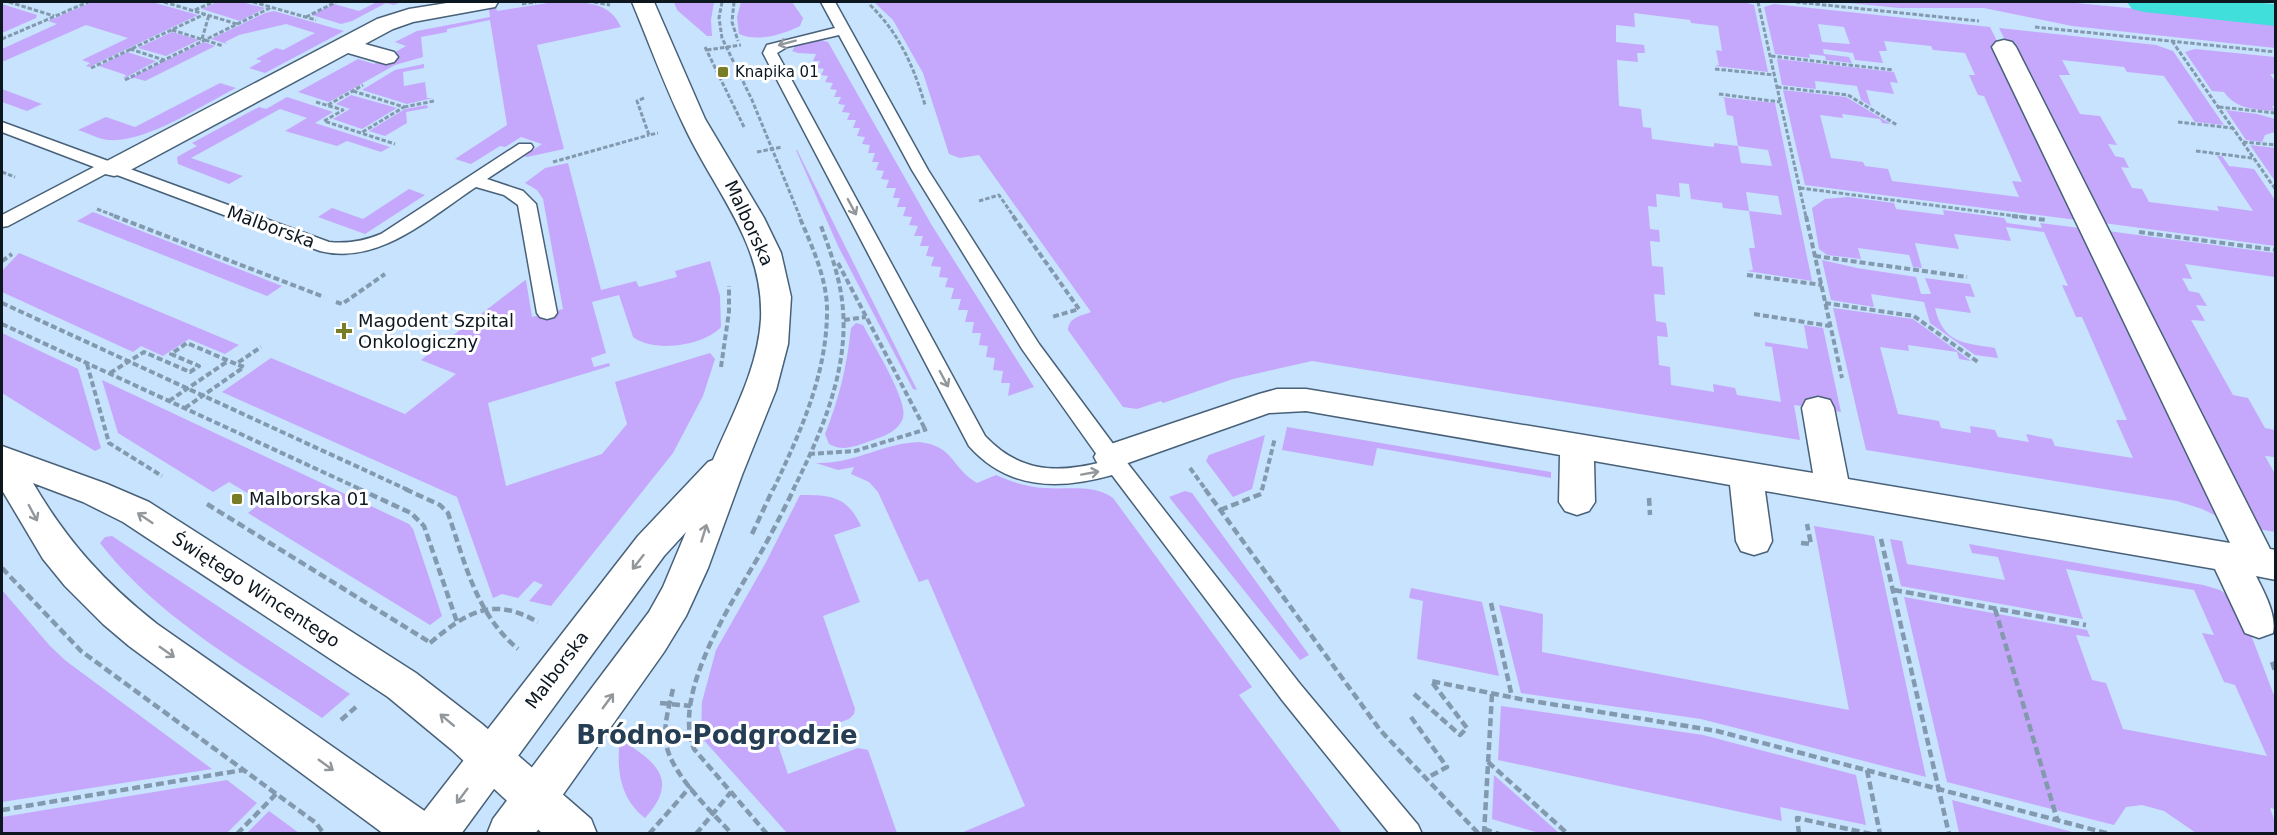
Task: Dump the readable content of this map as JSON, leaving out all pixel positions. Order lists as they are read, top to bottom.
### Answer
{
  "streets": {
    "street": ["Malborska", "Świętego Wincentego"]
  },
  "crossings": [
    ["Malborska", "Świętego Wincentego"]
  ],
  "districts": ["Bródno-Podgrodzie"],
  "places": {
    "transit": ["Knapika 01", "Malborska 01"],
    "health": ["Magodent Szpital Onkologiczny"]
  }
}
